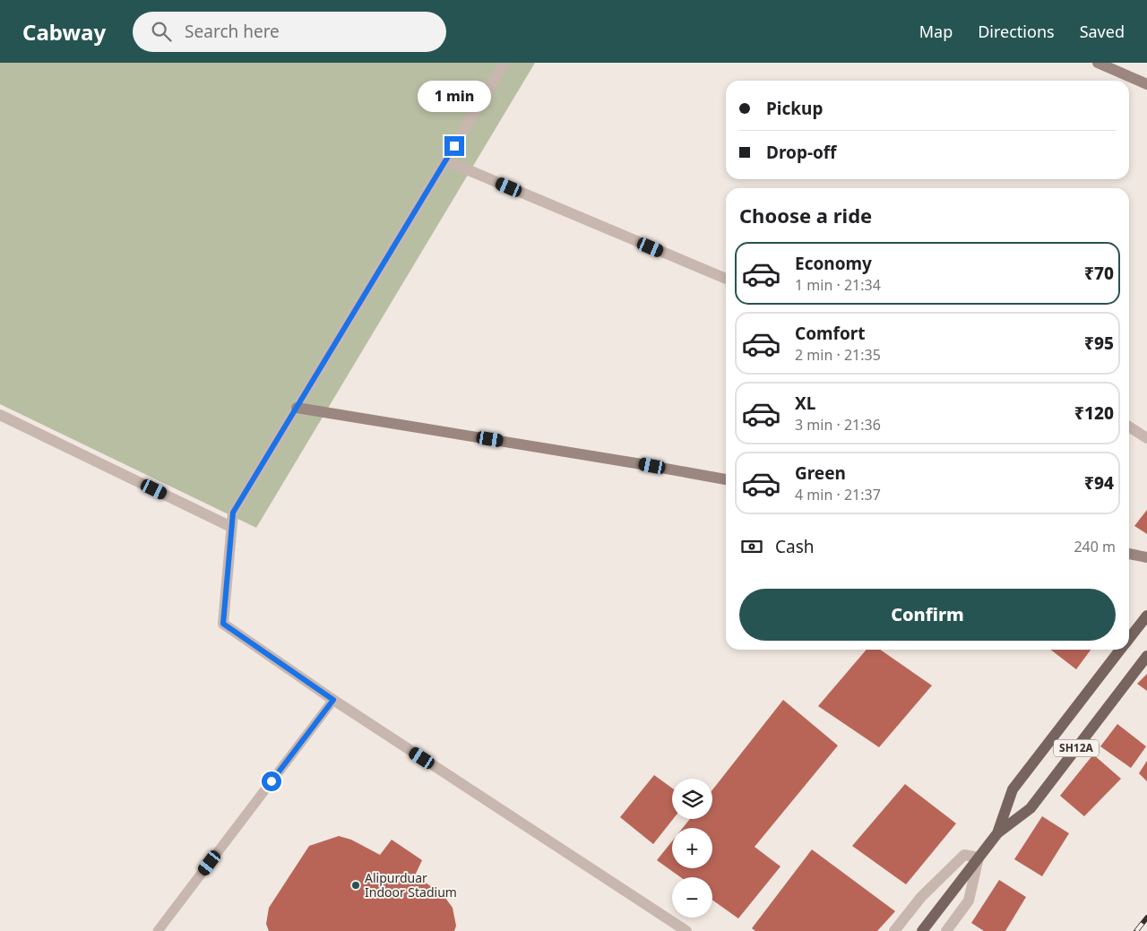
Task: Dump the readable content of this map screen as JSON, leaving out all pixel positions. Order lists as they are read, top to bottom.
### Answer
{
  "streets": {
    "main road": ["SH12A"]
  },
  "places": ["Alipurduar Indoor Stadium"],
  "page": {
    "header": "Cabway",
    "search": "Search here",
    "nav": ["Map", "Directions", "Saved"],
    "bubble": "1 min",
    "banner": ["Pickup", "Drop-off"],
    "heading": "Choose a ride",
    "list": [
      {
        "name": "Economy",
        "note": "1 min · 21:34",
        "value": "₹70"
      },
      {
        "name": "Comfort",
        "note": "2 min · 21:35",
        "value": "₹95"
      },
      {
        "name": "XL",
        "note": "3 min · 21:36",
        "value": "₹120"
      },
      {
        "name": "Green",
        "note": "4 min · 21:37",
        "value": "₹94"
      }
    ],
    "pay": ["Cash", "240 m"],
    "buttons": "Confirm",
    "map_buttons": ["+", "−"]
  }
}
